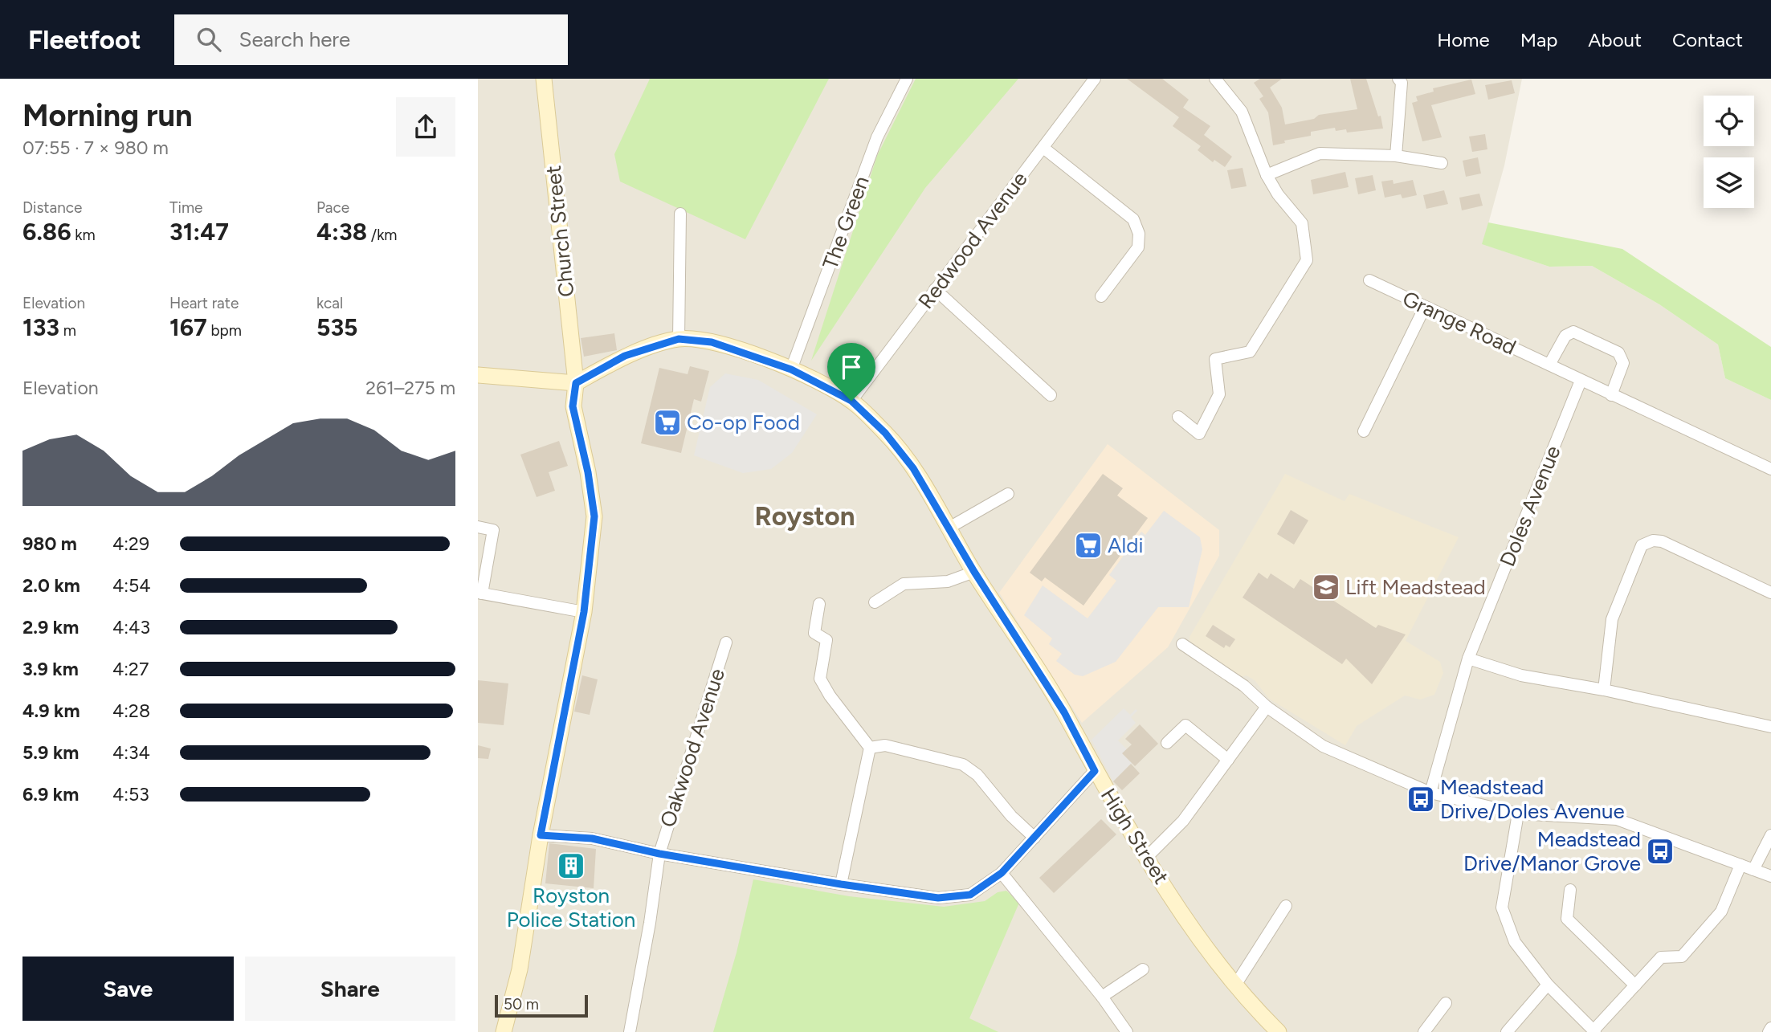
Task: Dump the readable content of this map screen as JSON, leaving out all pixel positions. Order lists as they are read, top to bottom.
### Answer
{
  "streets": {
    "main road": ["Church Street", "High Street"],
    "street": [
      "The Green",
      "Redwood Avenue",
      "Grange Road",
      "Doles Avenue",
      "Oakwood Avenue"
    ]
  },
  "crossings": [
    ["The Green", "High Street"],
    ["Church Street", "High Street"],
    ["Redwood Avenue", "High Street"],
    ["Grange Road", "Doles Avenue"]
  ],
  "districts": ["Royston"],
  "places": {
    "supermarket": ["Co-op Food", "Aldi"],
    "school or university": ["Lift Meadstead"],
    "bus stop": ["Meadstead Drive/Doles Avenue", "Meadstead Drive/Manor Grove"],
    "building": ["Royston Police Station"]
  },
  "scale_bar": "50 m",
  "page": {
    "header": "Fleetfoot",
    "search": "Search here",
    "nav": [
      "Home",
      "Map",
      "About",
      "Contact"
    ],
    "heading": ["Morning run", "07:55 · 7 × 980 m"],
    "stats": [
      ["Distance", "6.86 km"],
      ["Time", "31:47"],
      ["Pace", "4:38 /km"],
      ["Elevation", "133 m"],
      ["Heart rate", "167 bpm"],
      ["kcal", "535"]
    ],
    "chart": ["Elevation", "261–275 m"],
    "list": [
      {
        "name": "980 m",
        "note": "4:29"
      },
      {
        "name": "2.0 km",
        "note": "4:54"
      },
      {
        "name": "2.9 km",
        "note": "4:43"
      },
      {
        "name": "3.9 km",
        "note": "4:27"
      },
      {
        "name": "4.9 km",
        "note": "4:28"
      },
      {
        "name": "5.9 km",
        "note": "4:34"
      },
      {
        "name": "6.9 km",
        "note": "4:53"
      }
    ],
    "buttons": ["Save", "Share"],
    "scale": "50 m"
  }
}
